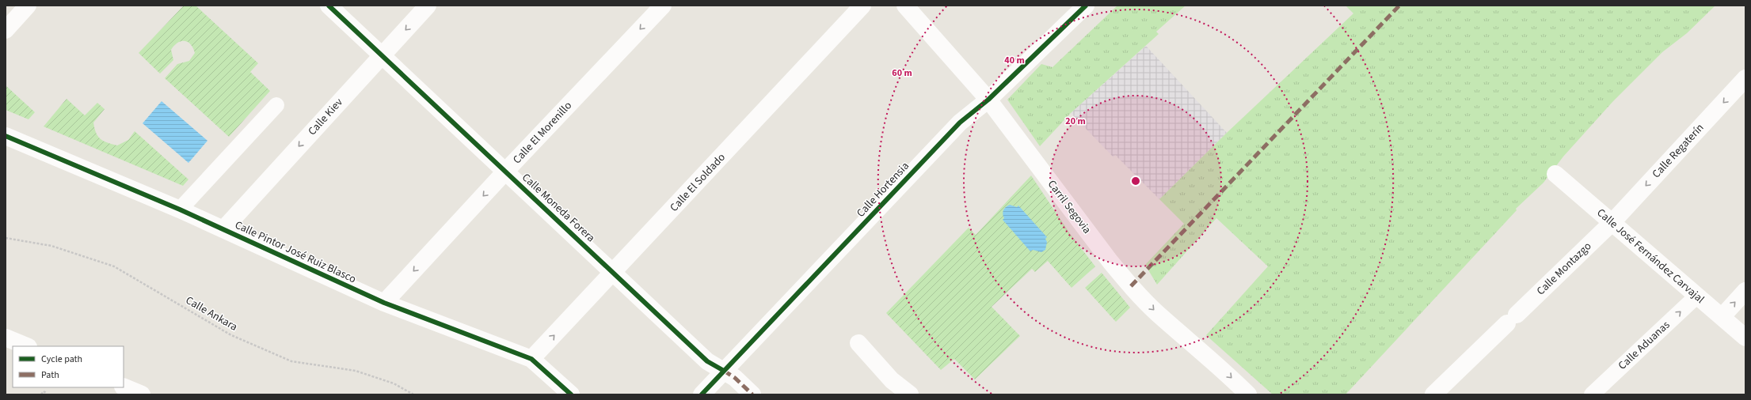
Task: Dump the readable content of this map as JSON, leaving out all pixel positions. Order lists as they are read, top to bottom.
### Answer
{
  "streets": {
    "street": [
      "Calle Kiev",
      "Calle El Morenillo",
      "Calle Regaterín",
      "Calle El Soldado",
      "Calle Hortensia",
      "Carril Segovia",
      "Calle Moneda Forera",
      "Calle Pintor José Ruiz Blasco",
      "Calle José Fernández Carvajal",
      "Calle Montazgo"
    ],
    "lane": ["Calle Aduanas"],
    "path": ["Calle Ankara"]
  },
  "crossings": [
    ["Calle Kiev", "Calle Moneda Forera"],
    ["Calle Kiev", "Calle Pintor José Ruiz Blasco"],
    ["Calle El Morenillo", "Calle Moneda Forera"],
    ["Calle El Morenillo", "Calle Pintor José Ruiz Blasco"],
    ["Calle Regaterín", "Calle José Fernández Carvajal"],
    ["Calle Regaterín", "Calle Montazgo"],
    ["Calle El Soldado", "Calle Moneda Forera"],
    ["Calle El Soldado", "Calle Pintor José Ruiz Blasco"],
    ["Calle Hortensia", "Carril Segovia"],
    ["Calle Hortensia", "Calle Moneda Forera"],
    ["Calle José Fernández Carvajal", "Calle Montazgo"],
    ["Calle José Fernández Carvajal", "Calle Aduanas"]
  ],
  "one_way": [
    "Calle Kiev",
    "Calle El Morenillo",
    "Calle Regaterín",
    "Carril Segovia",
    "Calle Aduanas"
  ],
  "legend": ["Cycle path", "Path"],
  "rings": ["40 m", "60 m", "20 m"]
}
